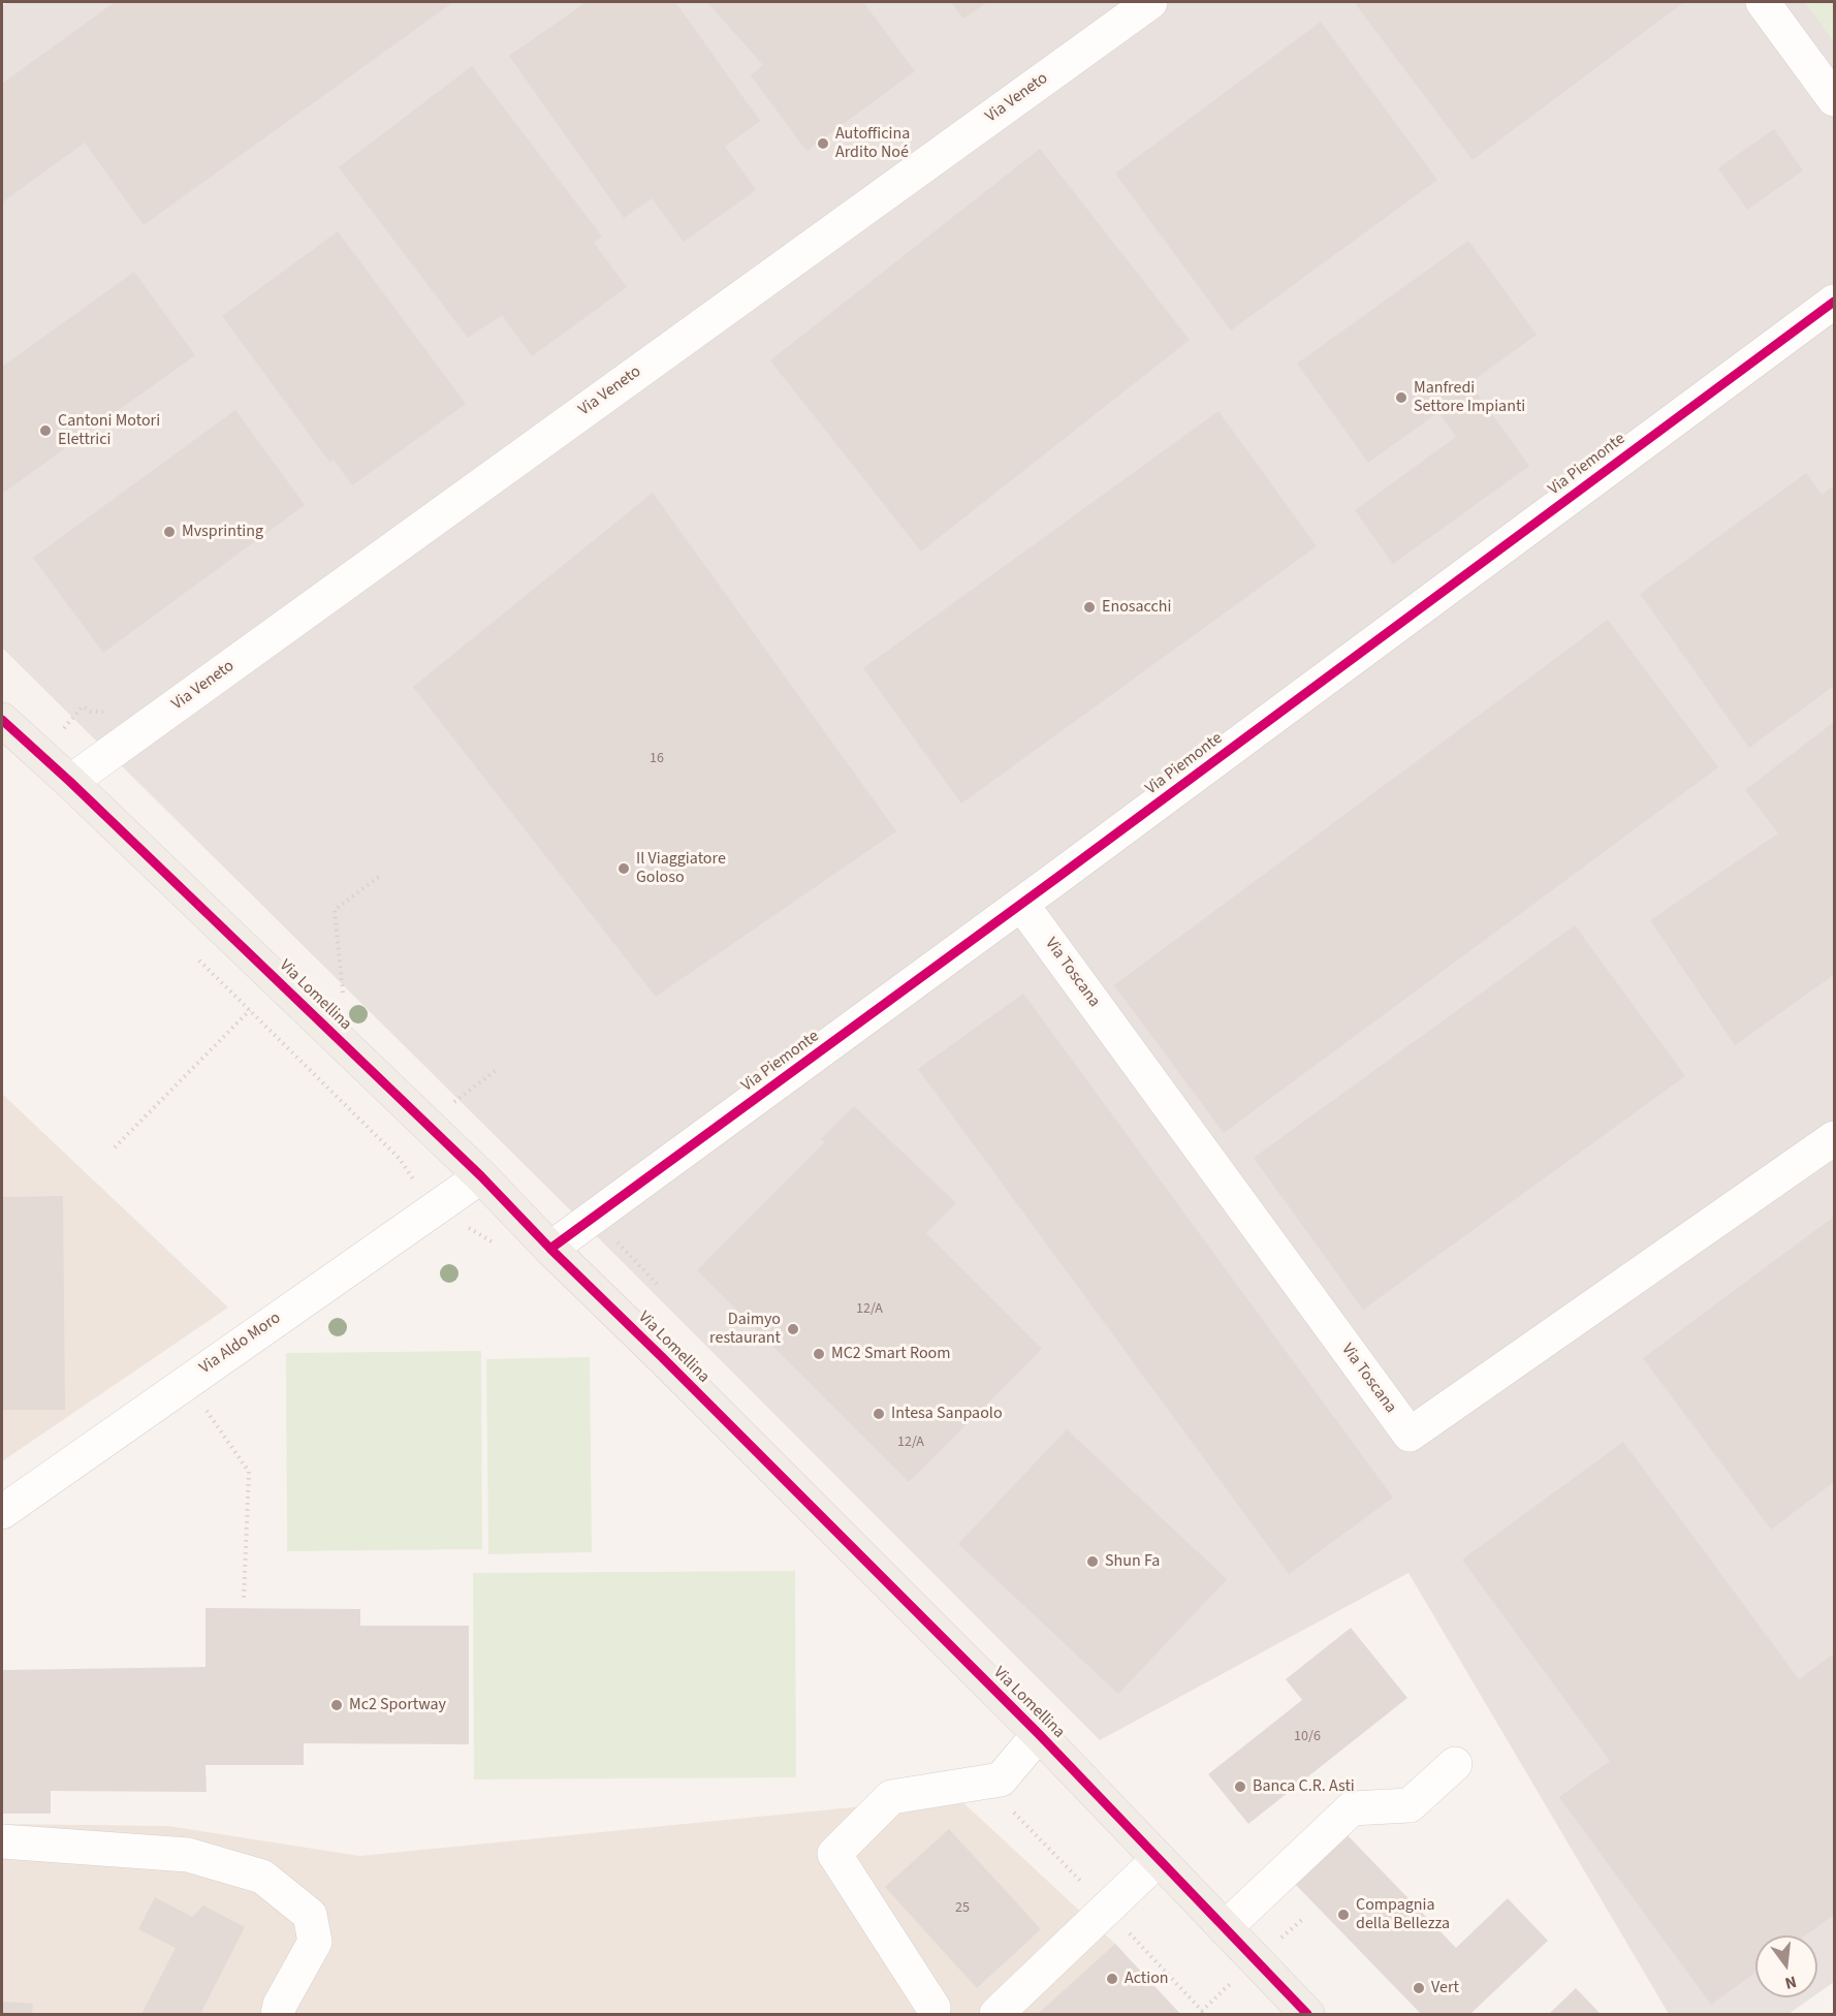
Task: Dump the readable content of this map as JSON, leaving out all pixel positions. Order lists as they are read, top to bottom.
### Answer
{
  "streets": {
    "main road": ["Via Lomellina"],
    "street": [
      "Via Veneto",
      "Via Piemonte",
      "Via Toscana",
      "Via Aldo Moro"
    ]
  },
  "crossings": [
    ["Via Veneto", "Via Lomellina"],
    ["Via Piemonte", "Via Toscana"],
    ["Via Piemonte", "Via Lomellina"],
    ["Via Lomellina", "Via Aldo Moro"]
  ],
  "places": [
    "Autofficina Ardito Noé",
    "Manfredi Settore Impianti",
    "Cantoni Motori Elettrici",
    "Mvsprinting",
    "Enosacchi",
    "Il Viaggiatore Goloso",
    "Daimyo restaurant",
    "MC2 Smart Room",
    "Intesa Sanpaolo",
    "Shun Fa",
    "Mc2 Sportway",
    "Banca C.R. Asti",
    "Compagnia della Bellezza",
    "Action",
    "Vert"
  ],
  "house_numbers": [
    "16",
    "12/A",
    "12/A",
    "10/6",
    "25"
  ],
  "north": "bottom"
}
